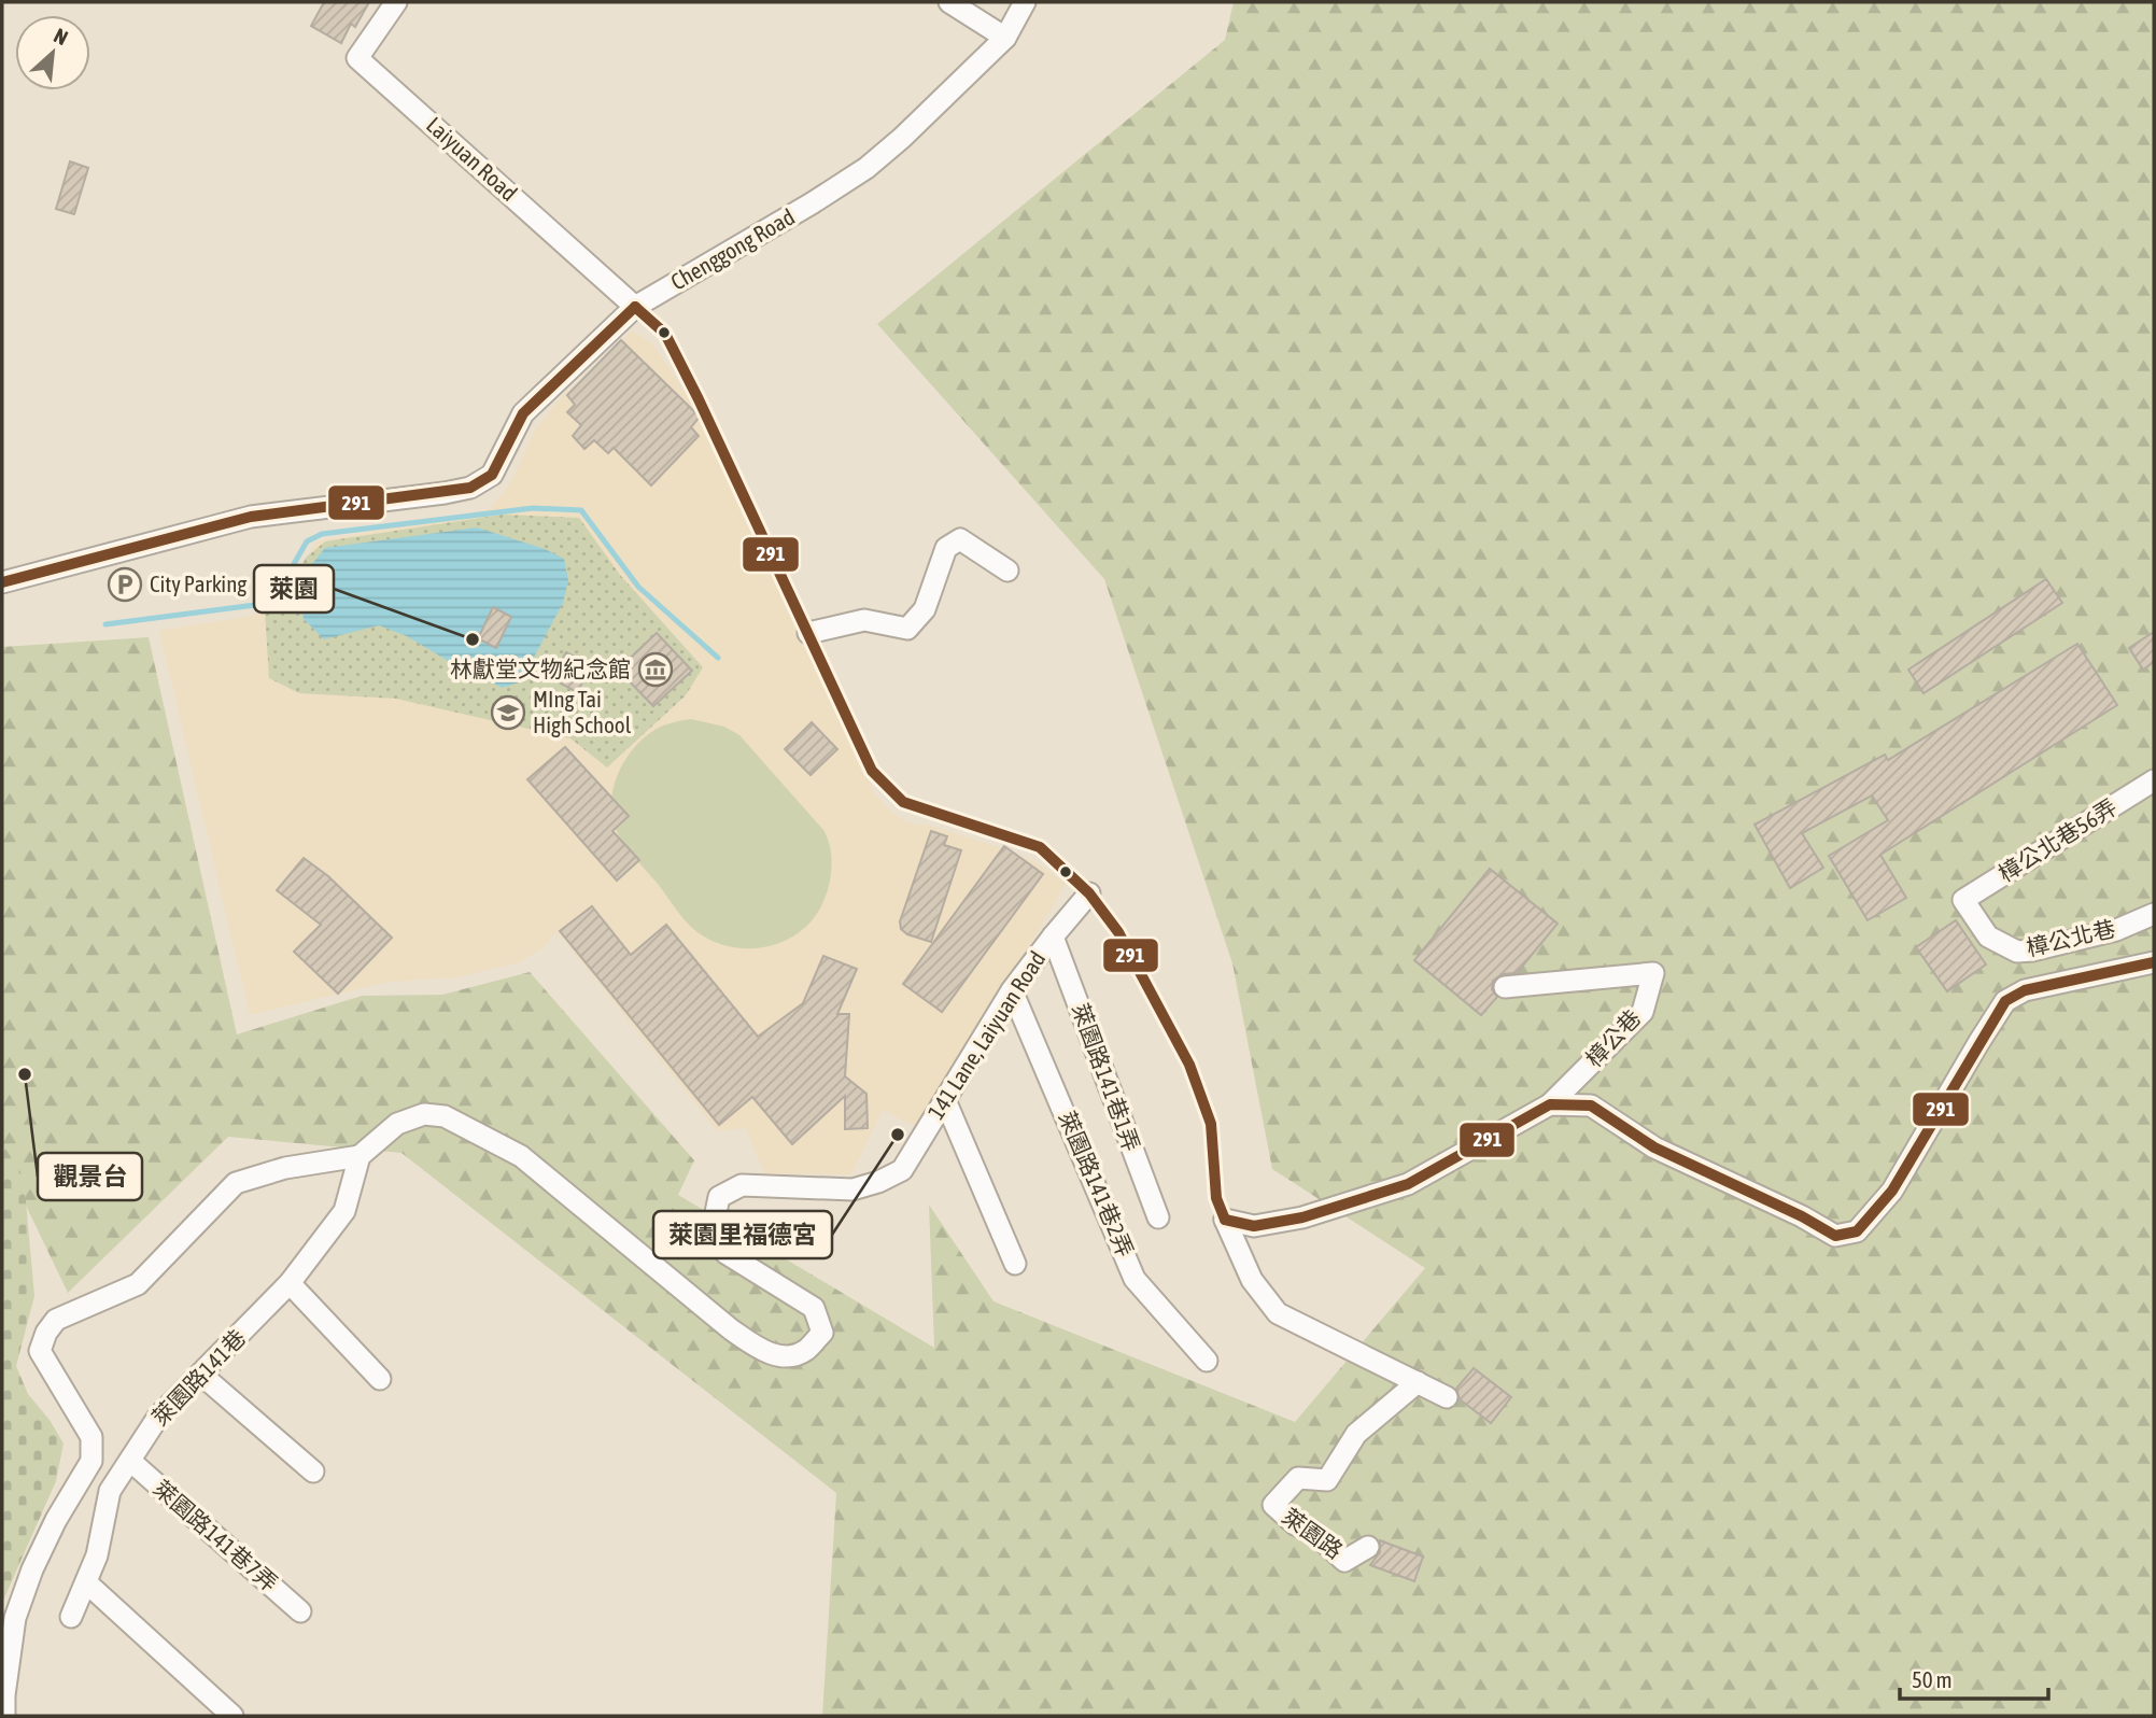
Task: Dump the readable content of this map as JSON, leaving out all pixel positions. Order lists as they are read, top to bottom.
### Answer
{
  "streets": {
    "street": [
      "Laiyuan Road",
      "Chenggong Road",
      "樟公北巷56弄",
      "樟公北巷",
      "141 Lane, Laiyuan Road",
      "樟公巷",
      "萊園路141巷1弄",
      "萊園路141巷2弄",
      "萊園路141巷",
      "萊園路",
      "萊園路141巷7弄"
    ]
  },
  "crossings": [
    ["Laiyuan Road", "Chenggong Road"],
    ["樟公北巷56弄", "樟公北巷"],
    ["樟公北巷", "樟公巷"],
    ["141 Lane, Laiyuan Road", "萊園路141巷1弄"],
    ["141 Lane, Laiyuan Road", "萊園路141巷2弄"],
    ["141 Lane, Laiyuan Road", "萊園路141巷"],
    ["萊園路141巷", "萊園路141巷7弄"]
  ],
  "places": {
    "parking": ["City Parking"],
    "other": ["萊園", "觀景台", "萊園里福德宮"],
    "museum": ["林獻堂文物紀念館"],
    "school or university": ["MIng Tai High School"]
  },
  "lines": ["transit line 291"],
  "scale_bar": "50 m",
  "north": "top right"
}
